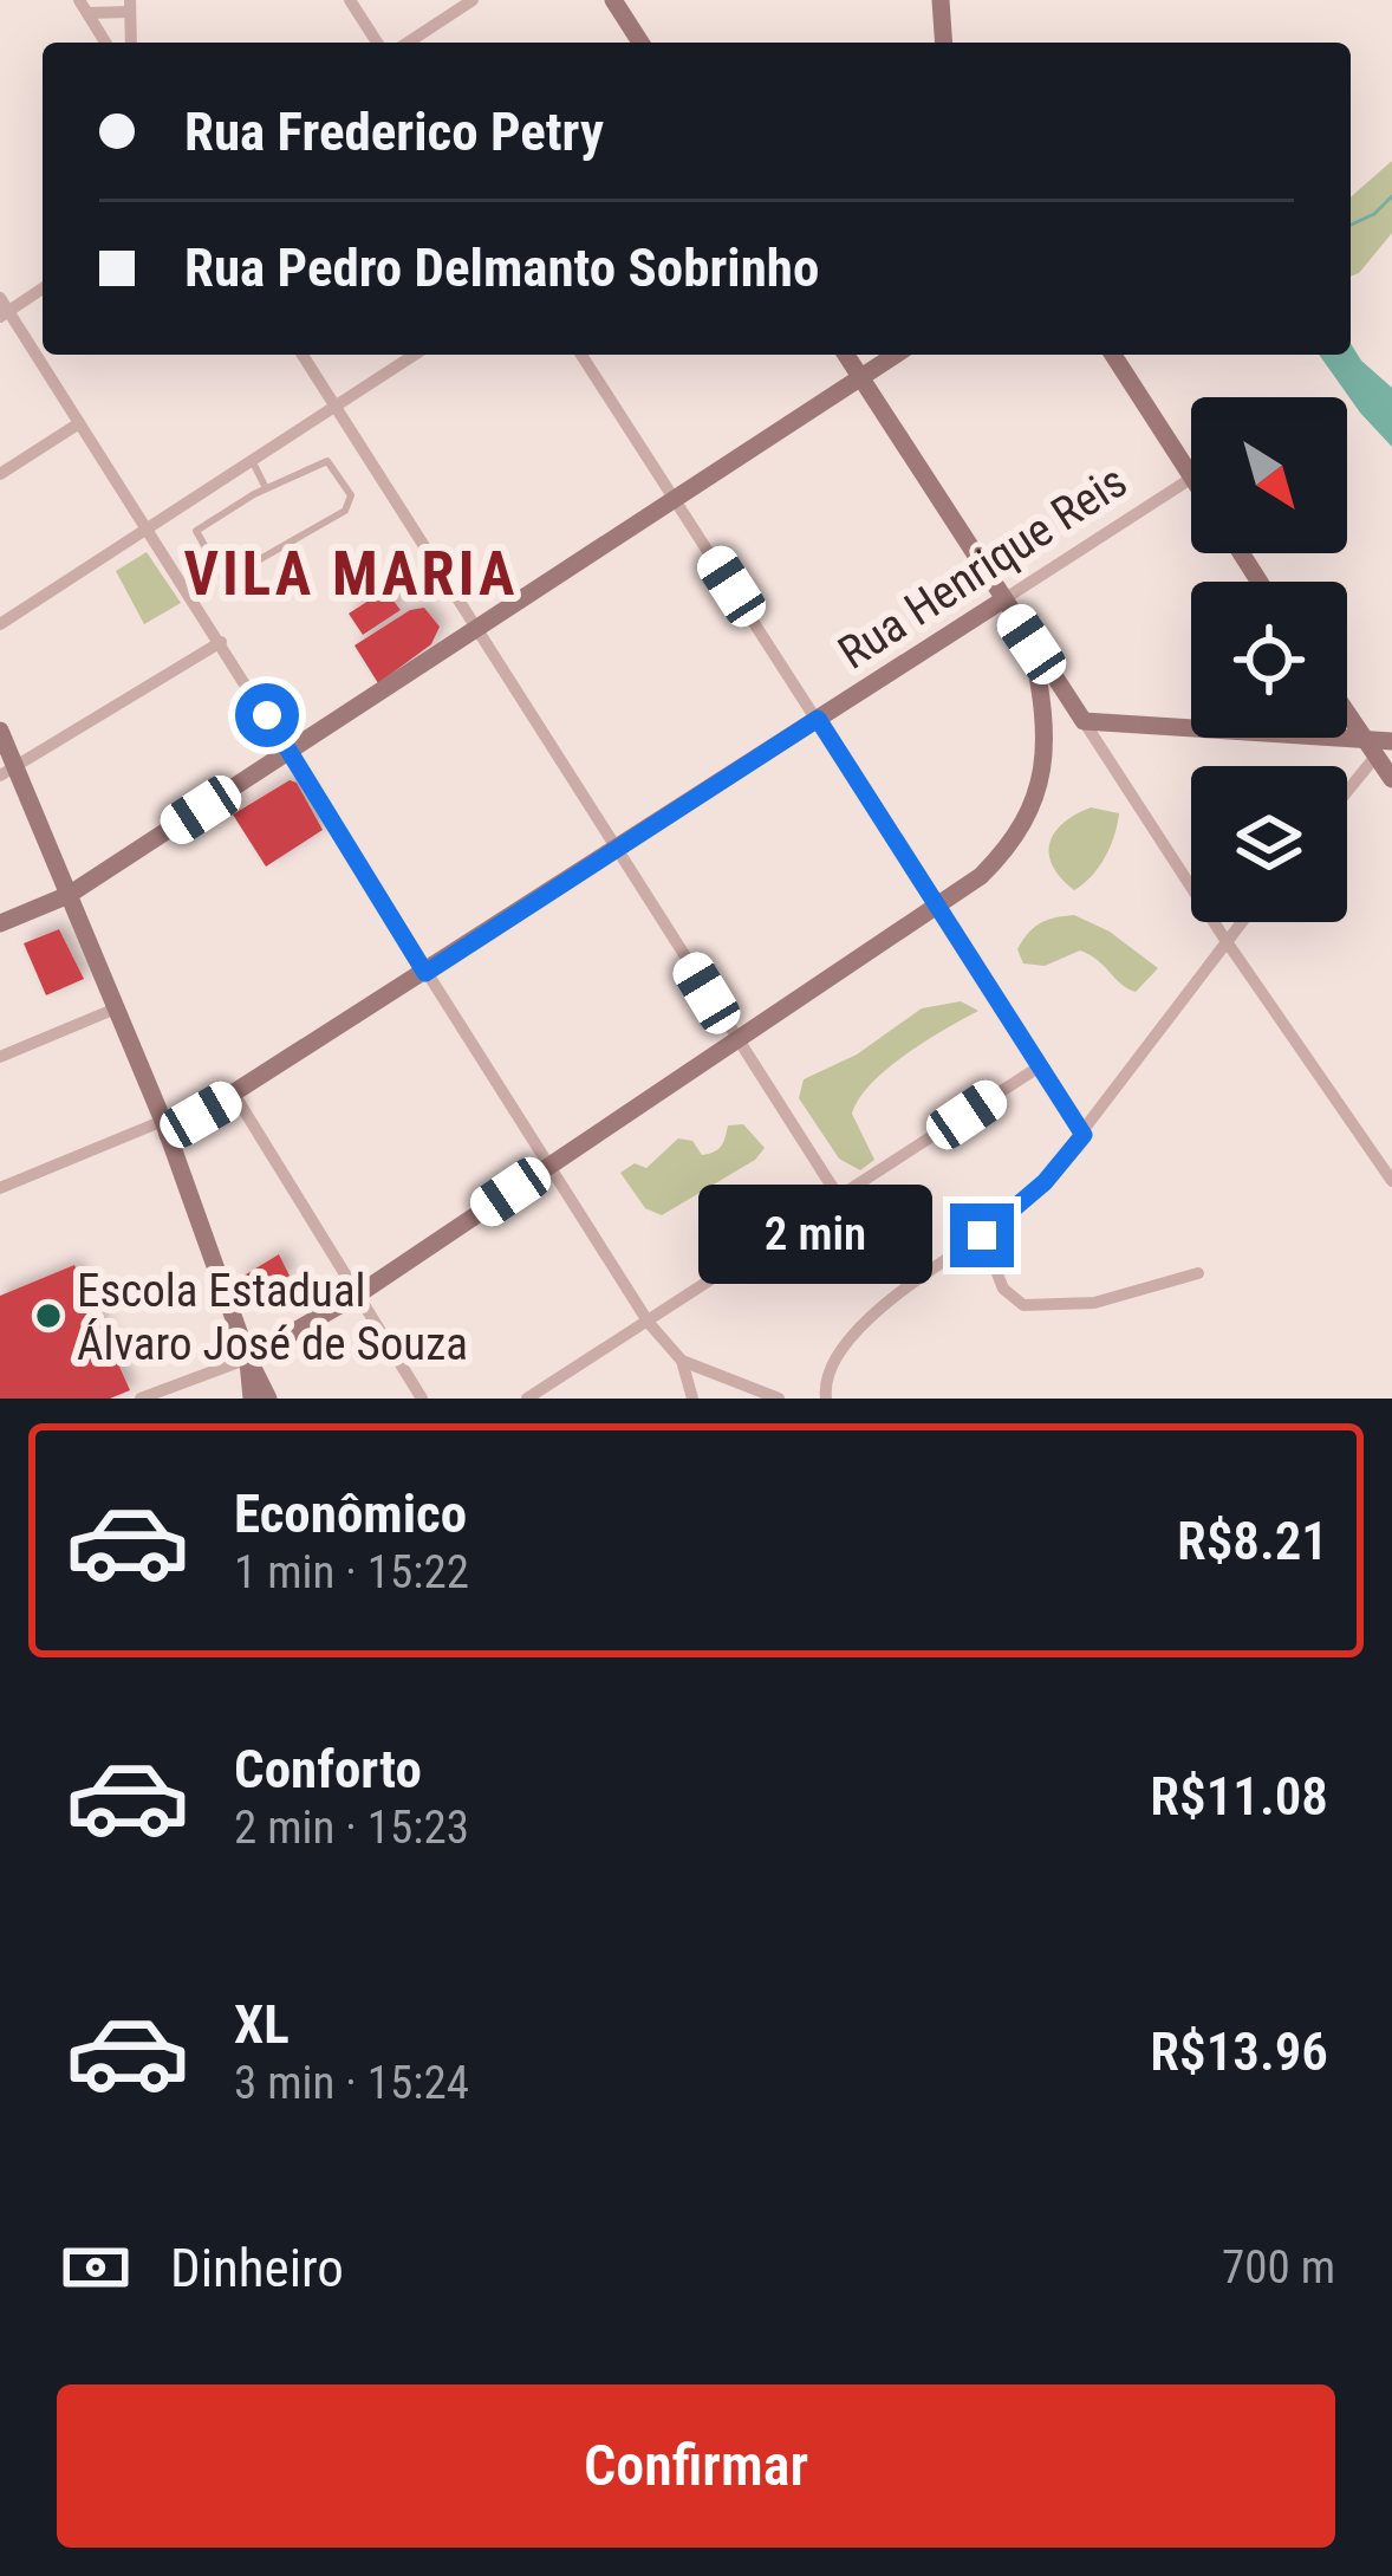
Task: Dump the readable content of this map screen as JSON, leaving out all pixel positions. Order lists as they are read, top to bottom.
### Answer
{
  "streets": {
    "street": ["Rua Henrique Reis"]
  },
  "districts": ["VILA MARIA"],
  "places": ["Escola Estadual Álvaro José de Souza"],
  "north": "bottom right",
  "page": {
    "banner": ["Rua Frederico Petry", "Rua Pedro Delmanto Sobrinho"],
    "bubble": "2 min",
    "list": [
      {
        "name": "Econômico",
        "note": "1 min · 15:22",
        "value": "R$8.21"
      },
      {
        "name": "Conforto",
        "note": "2 min · 15:23",
        "value": "R$11.08"
      },
      {
        "name": "XL",
        "note": "3 min · 15:24",
        "value": "R$13.96"
      }
    ],
    "pay": ["Dinheiro", "700 m"],
    "buttons": "Confirmar"
  }
}
